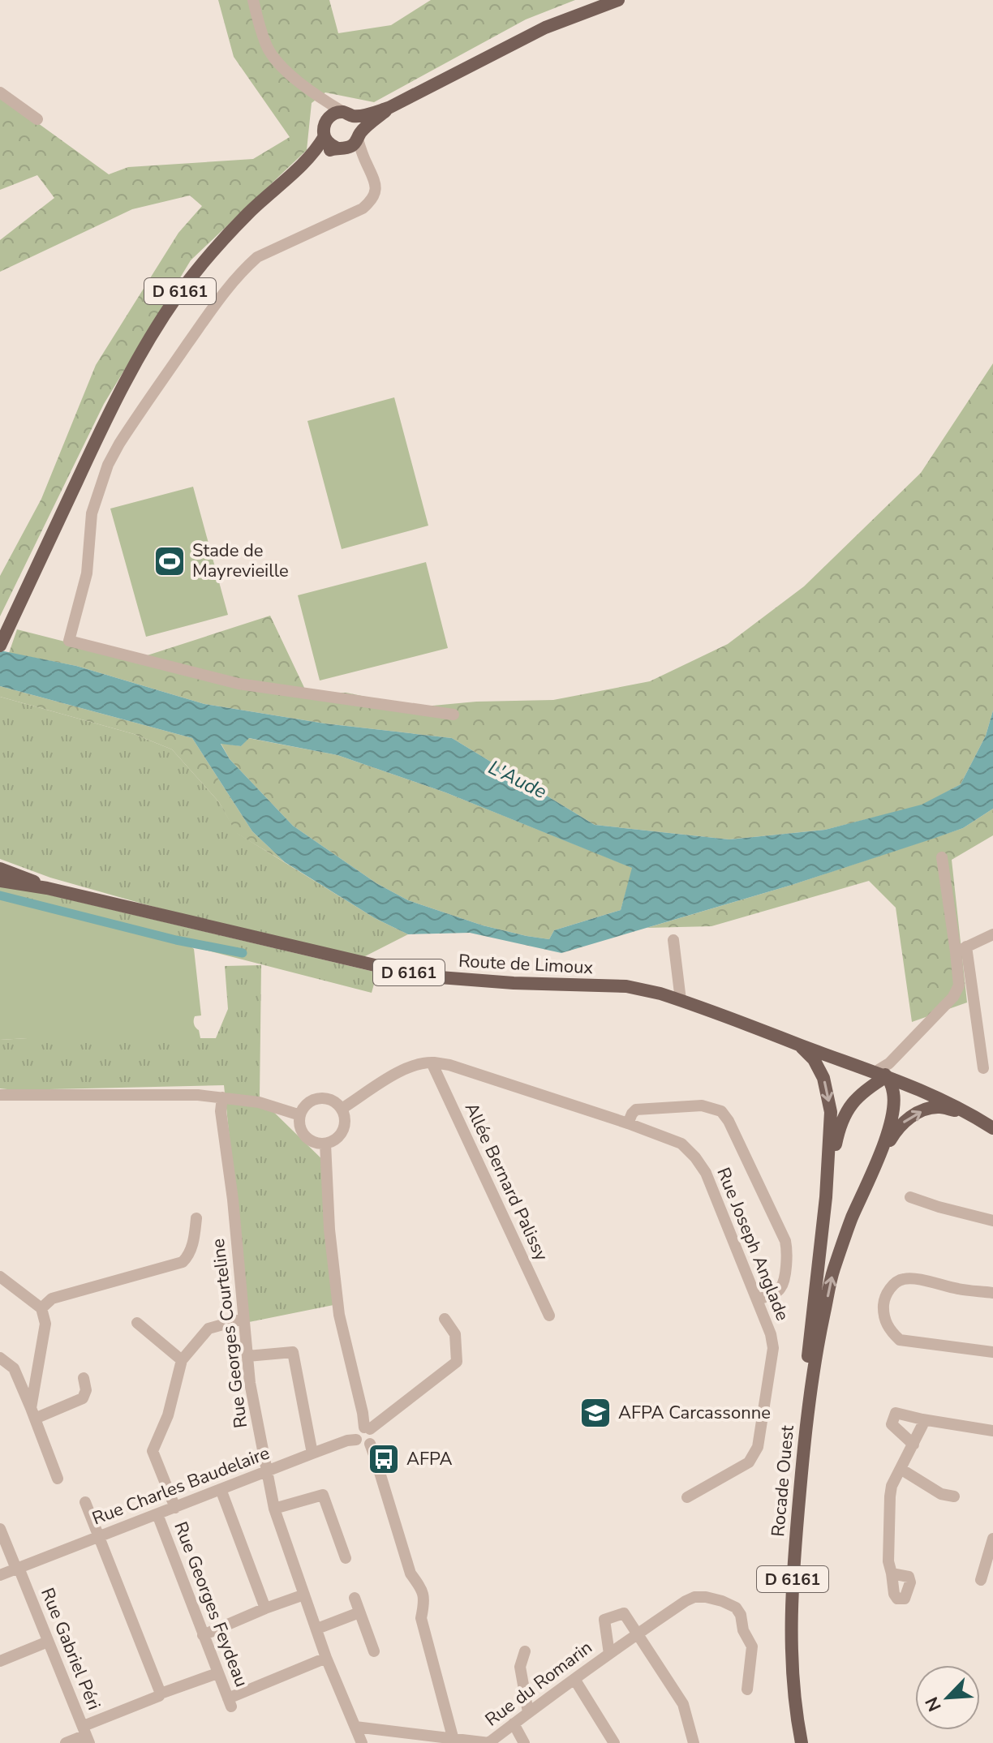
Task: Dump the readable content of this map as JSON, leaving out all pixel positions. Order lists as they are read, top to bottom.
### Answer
{
  "streets": {
    "main road": ["D 6161", "Route de Limoux", "Rocade Ouest"],
    "street": [
      "Allée Bernard Palissy",
      "Rue Joseph Anglade",
      "Rue Georges Courteline",
      "Rue Charles Baudelaire",
      "Rue Georges Feydeau",
      "Rue Gabriel Péri",
      "Rue du Romarin"
    ]
  },
  "crossings": [
    ["D 6161", "Route de Limoux"],
    ["D 6161", "Rocade Ouest"],
    ["Allée Bernard Palissy", "Rue Joseph Anglade"],
    ["Rue Georges Courteline", "Rue Charles Baudelaire"],
    ["Rue Georges Courteline", "Rue Georges Feydeau"],
    ["Rue Georges Courteline", "Rue du Romarin"],
    ["Rue Charles Baudelaire", "Rue Georges Feydeau"],
    ["Rue Charles Baudelaire", "Rue Gabriel Péri"]
  ],
  "water": ["L'Aude"],
  "places": {
    "sports": ["Stade de Mayrevieille"],
    "school or university": ["AFPA Carcassonne"],
    "bus stop": ["AFPA"]
  },
  "north": "bottom left"
}
